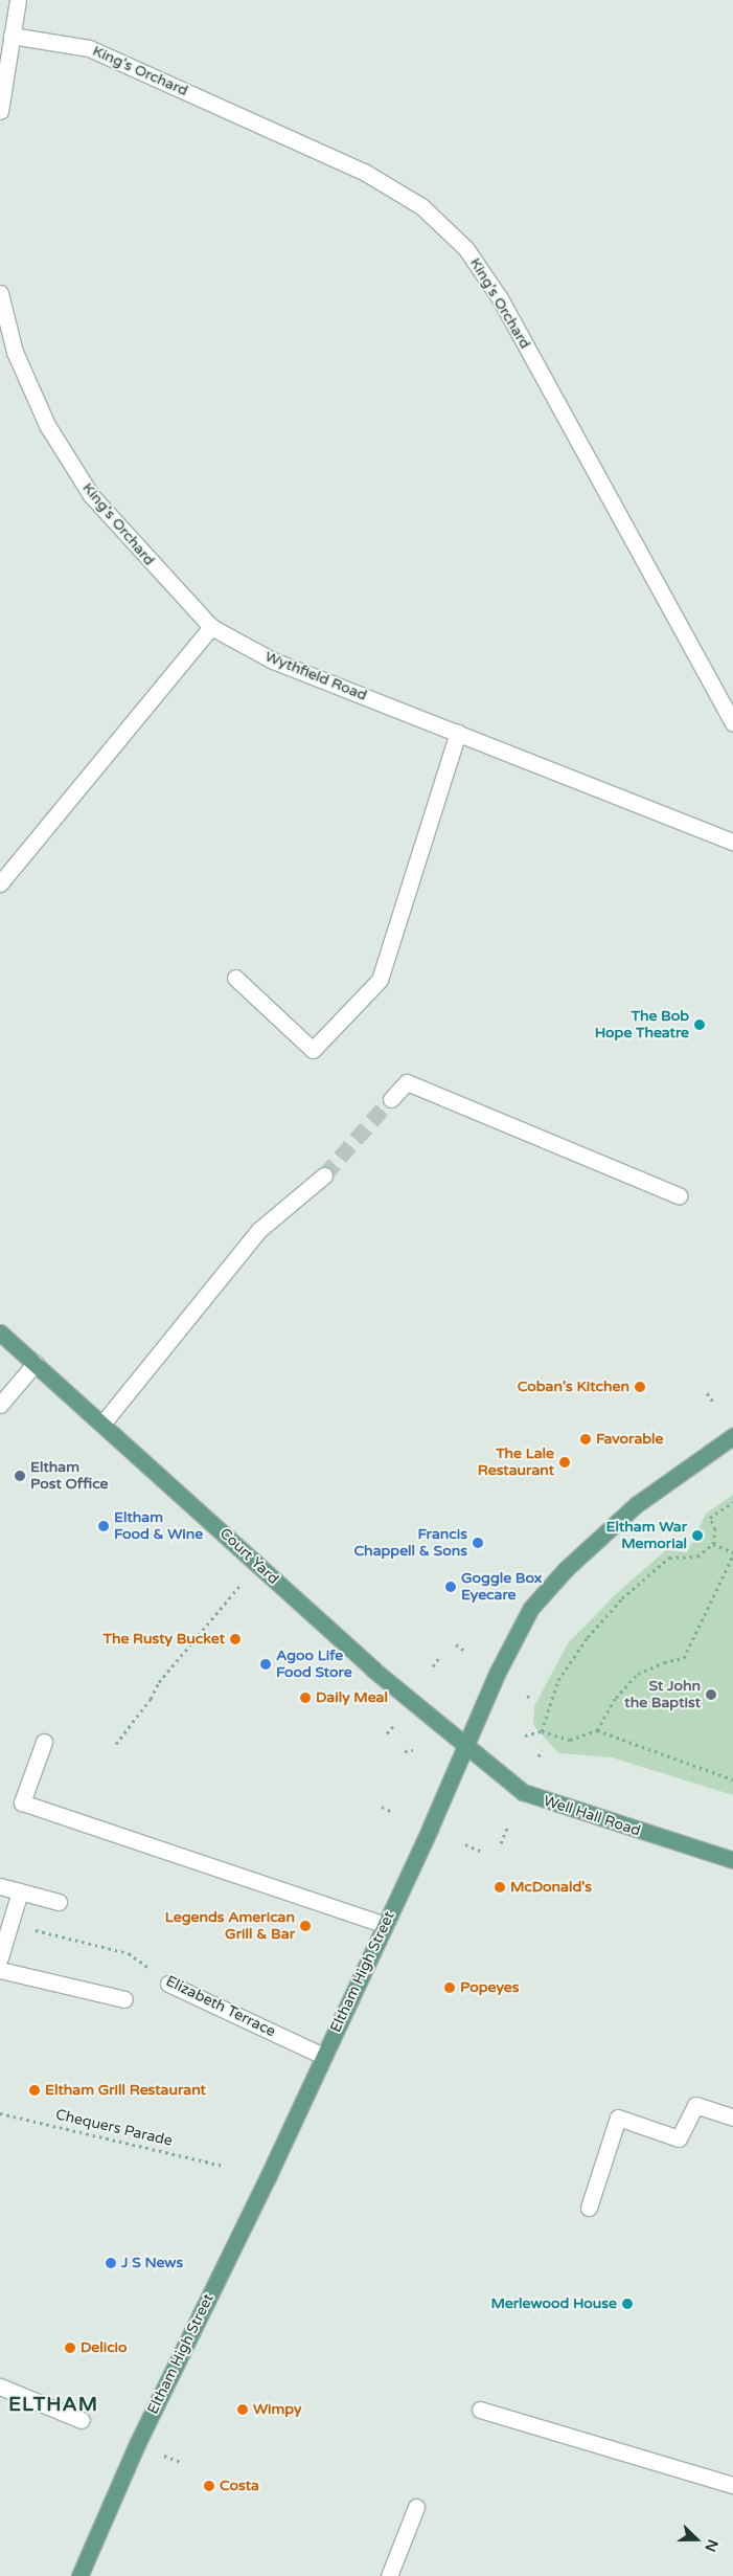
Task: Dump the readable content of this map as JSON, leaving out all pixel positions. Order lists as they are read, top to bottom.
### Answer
{
  "streets": {
    "main road": ["Court Yard", "Well Hall Road", "Eltham High Street"],
    "street": ["King's Orchard", "Wythfield Road", "Elizabeth Terrace"],
    "path": ["Chequers Parade"]
  },
  "crossings": [
    ["King's Orchard", "Wythfield Road"],
    ["Court Yard", "Well Hall Road"],
    ["Court Yard", "Eltham High Street"],
    ["Well Hall Road", "Eltham High Street"],
    ["Eltham High Street", "Elizabeth Terrace"]
  ],
  "districts": ["ELTHAM"],
  "places": [
    "The Bob Hope Theatre",
    "Coban's Kitchen",
    "Favorable",
    "The Lale Restaurant",
    "Eltham Post Office",
    "Eltham Food & Wine",
    "Eltham War Memorial",
    "Francis Chappell & Sons",
    "Goggle Box Eyecare",
    "The Rusty Bucket",
    "Agoo Life Food Store",
    "St John the Baptist",
    "Daily Meal",
    "McDonald's",
    "Legends American Grill & Bar",
    "Popeyes",
    "Eltham Grill Restaurant",
    "J S News",
    "Merlewood House",
    "Delicio",
    "Wimpy",
    "Costa"
  ],
  "north": "right"
}
